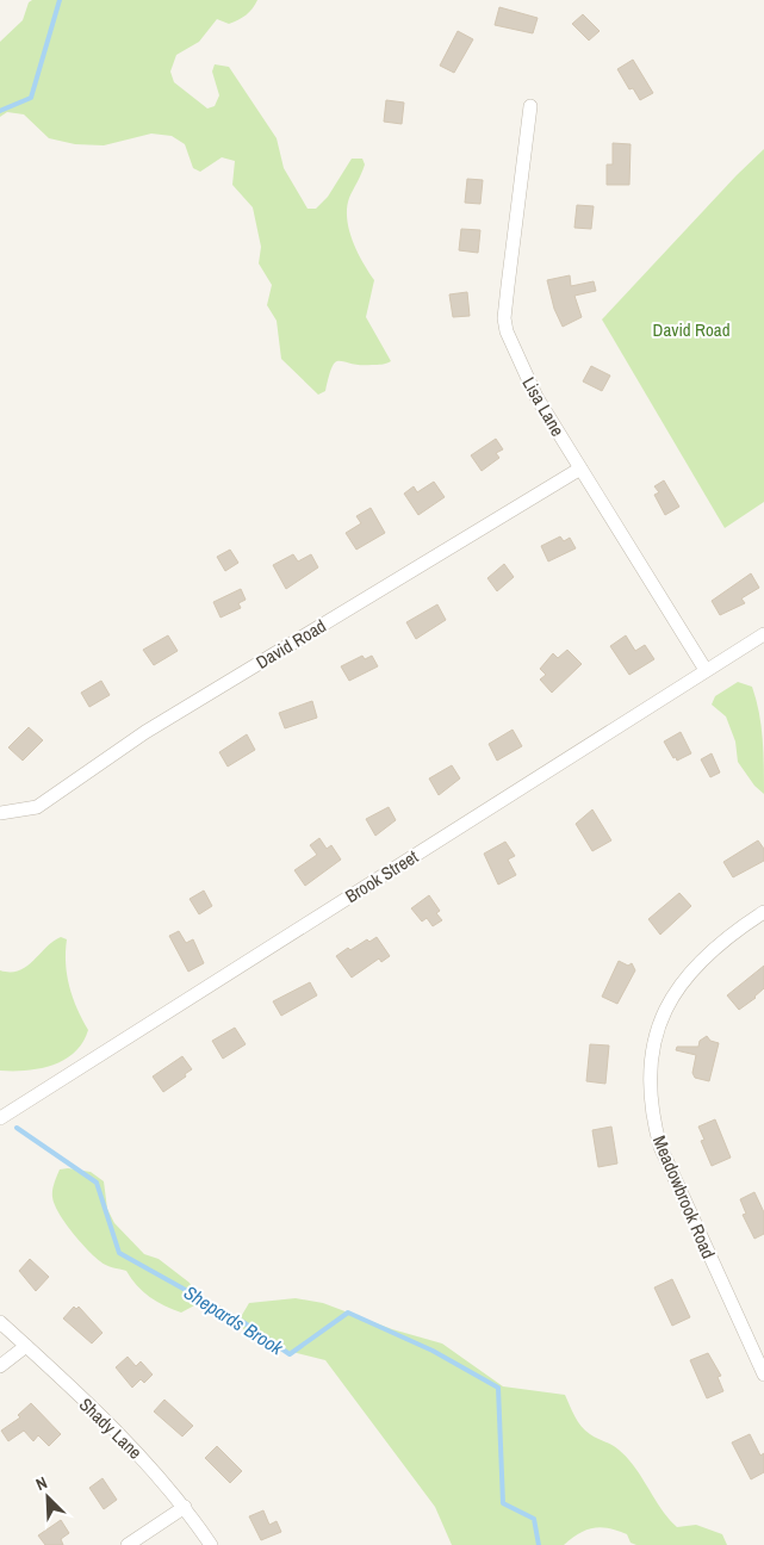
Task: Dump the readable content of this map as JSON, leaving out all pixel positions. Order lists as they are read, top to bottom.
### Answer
{
  "streets": {
    "street": [
      "Lisa Lane",
      "David Road",
      "Brook Street",
      "Meadowbrook Road",
      "Shady Lane"
    ]
  },
  "crossings": [
    ["Lisa Lane", "David Road"],
    ["Lisa Lane", "Brook Street"]
  ],
  "water": ["Shepards Brook"],
  "parks": ["David Road"],
  "north": "top left"
}
